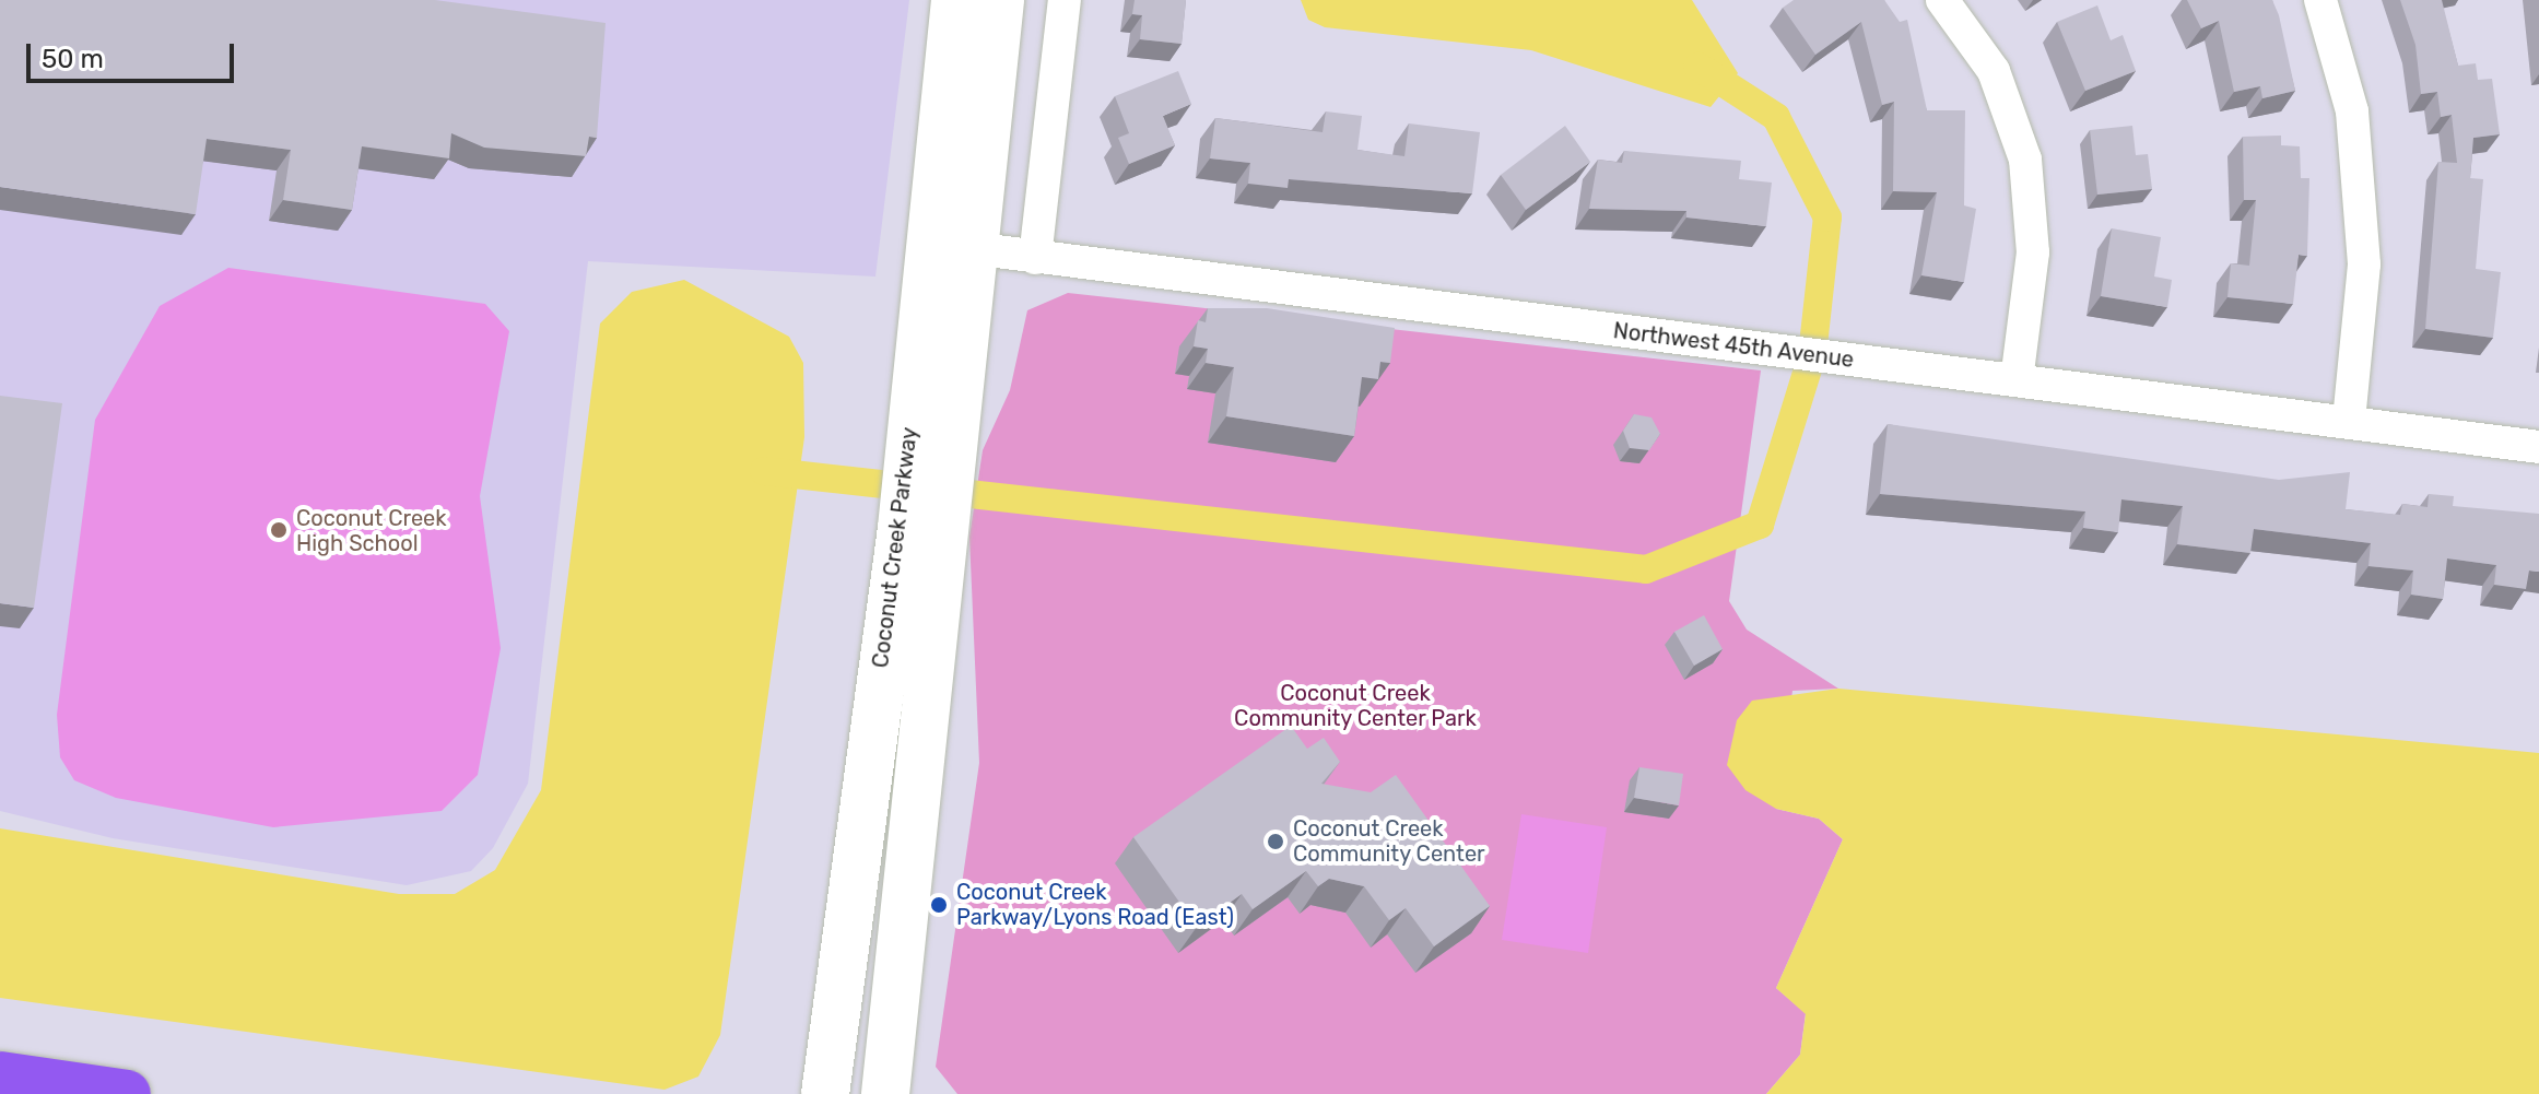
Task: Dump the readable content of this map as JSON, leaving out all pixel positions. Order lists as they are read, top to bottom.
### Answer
{
  "streets": {
    "main road": ["Coconut Creek Parkway"],
    "street": ["Northwest 45th Avenue"]
  },
  "crossings": [
    ["Northwest 45th Avenue", "Coconut Creek Parkway"]
  ],
  "parks": ["Coconut Creek Community Center Park"],
  "places": ["Coconut Creek High School", "Coconut Creek Community Center", "Coconut Creek Parkway/Lyons Road (East)"],
  "scale_bar": "50 m"
}
